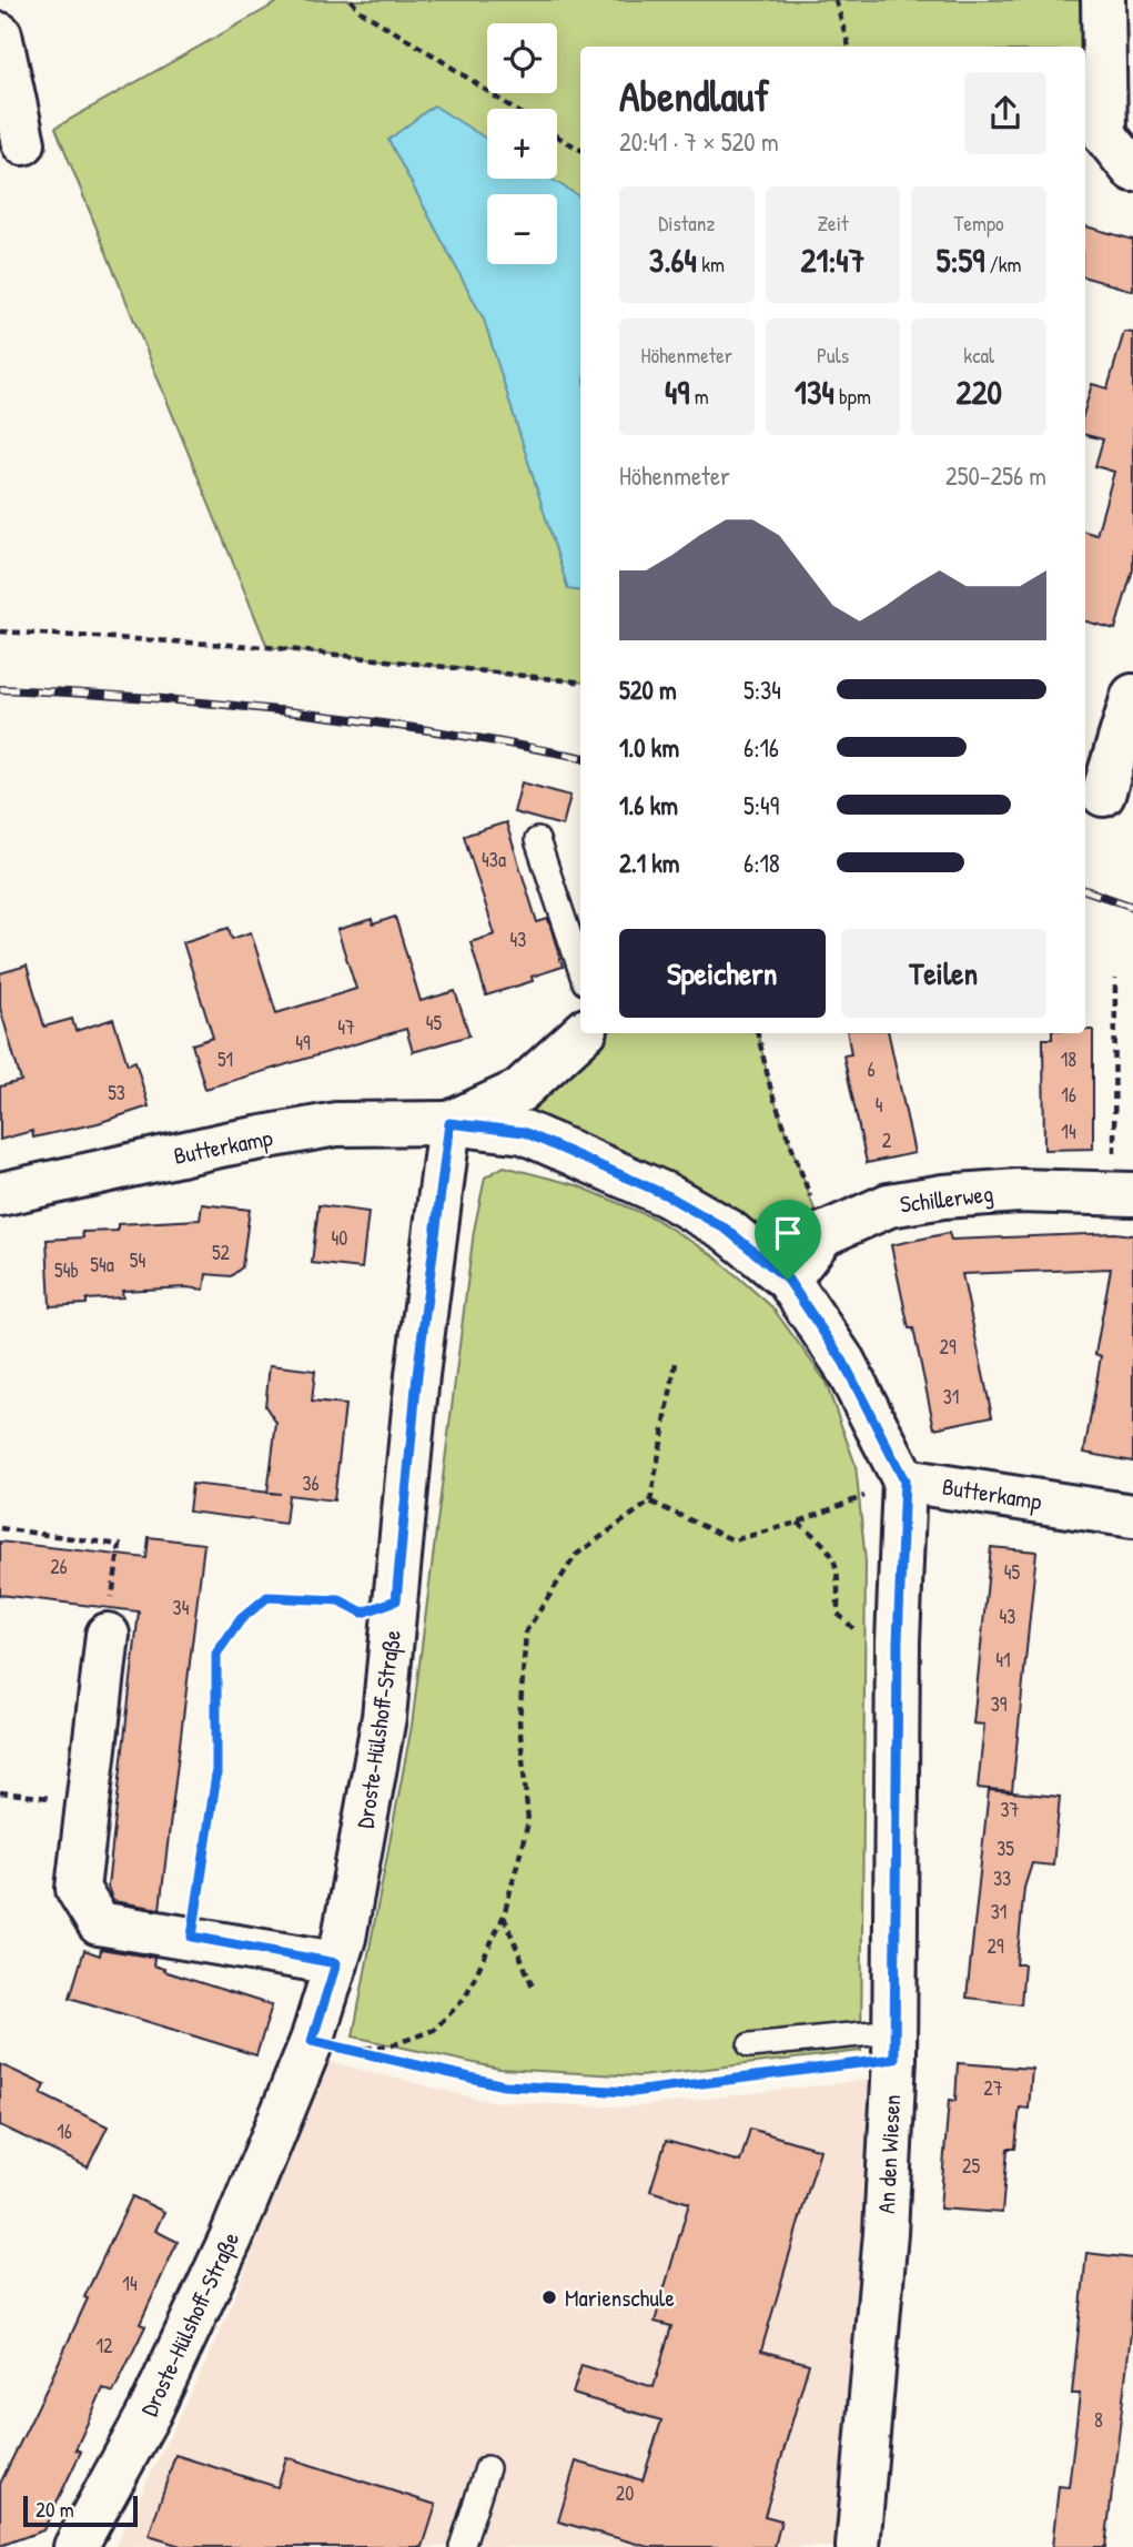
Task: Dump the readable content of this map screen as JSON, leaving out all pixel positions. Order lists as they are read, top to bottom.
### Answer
{
  "streets": {
    "street": [
      "Butterkamp",
      "Schillerweg",
      "Droste-Hülshoff-Straße",
      "An den Wiesen"
    ]
  },
  "crossings": [
    ["Butterkamp", "Schillerweg"],
    ["Butterkamp", "Droste-Hülshoff-Straße"],
    ["Butterkamp", "An den Wiesen"]
  ],
  "places": ["Marienschule"],
  "house_numbers": [
    "43a",
    "43",
    "45",
    "47",
    "49",
    "51",
    "18",
    "6",
    "53",
    "16",
    "4",
    "14",
    "2",
    "40",
    "52",
    "54",
    "54a",
    "54b",
    "29",
    "31",
    "36",
    "26",
    "45",
    "34",
    "43",
    "41",
    "39",
    "37",
    "35",
    "33",
    "31",
    "29",
    "27",
    "16",
    "25",
    "14",
    "12",
    "8",
    "20"
  ],
  "scale_bar": "20 m",
  "page": {
    "map_buttons": ["+", "−"],
    "heading": ["Abendlauf", "20:41 · 7 × 520 m"],
    "stats": [
      ["Distanz", "3.64 km"],
      ["Zeit", "21:47"],
      ["Tempo", "5:59 /km"],
      ["Höhenmeter", "49 m"],
      ["Puls", "134 bpm"],
      ["kcal", "220"]
    ],
    "chart": ["Höhenmeter", "250–256 m"],
    "list": [
      {
        "name": "520 m",
        "note": "5:34"
      },
      {
        "name": "1.0 km",
        "note": "6:16"
      },
      {
        "name": "1.6 km",
        "note": "5:49"
      },
      {
        "name": "2.1 km",
        "note": "6:18"
      }
    ],
    "buttons": ["Speichern", "Teilen"],
    "scale": "20 m"
  }
}
